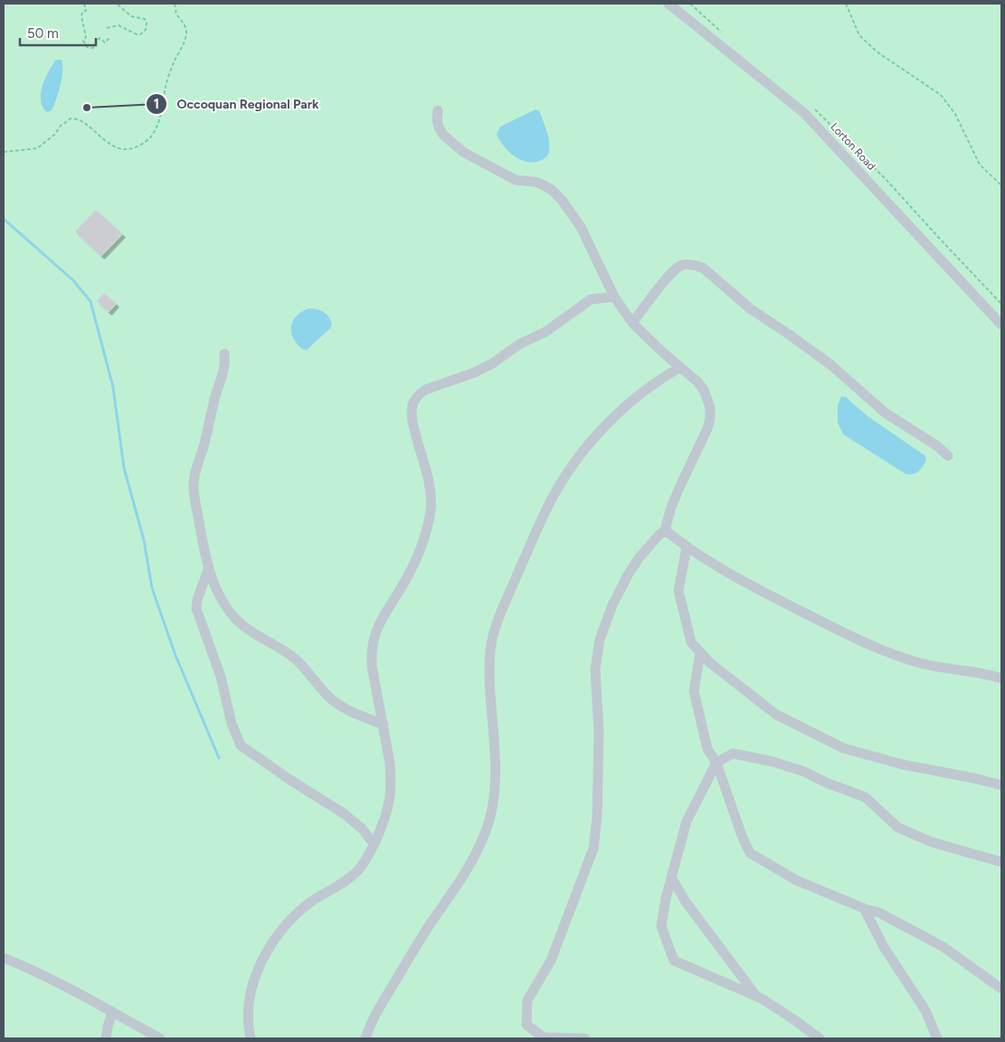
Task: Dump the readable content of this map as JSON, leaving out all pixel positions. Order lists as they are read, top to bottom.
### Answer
{
  "streets": {
    "street": ["Lorton Road"]
  },
  "places": ["Occoquan Regional Park"],
  "scale_bar": "50 m"
}
